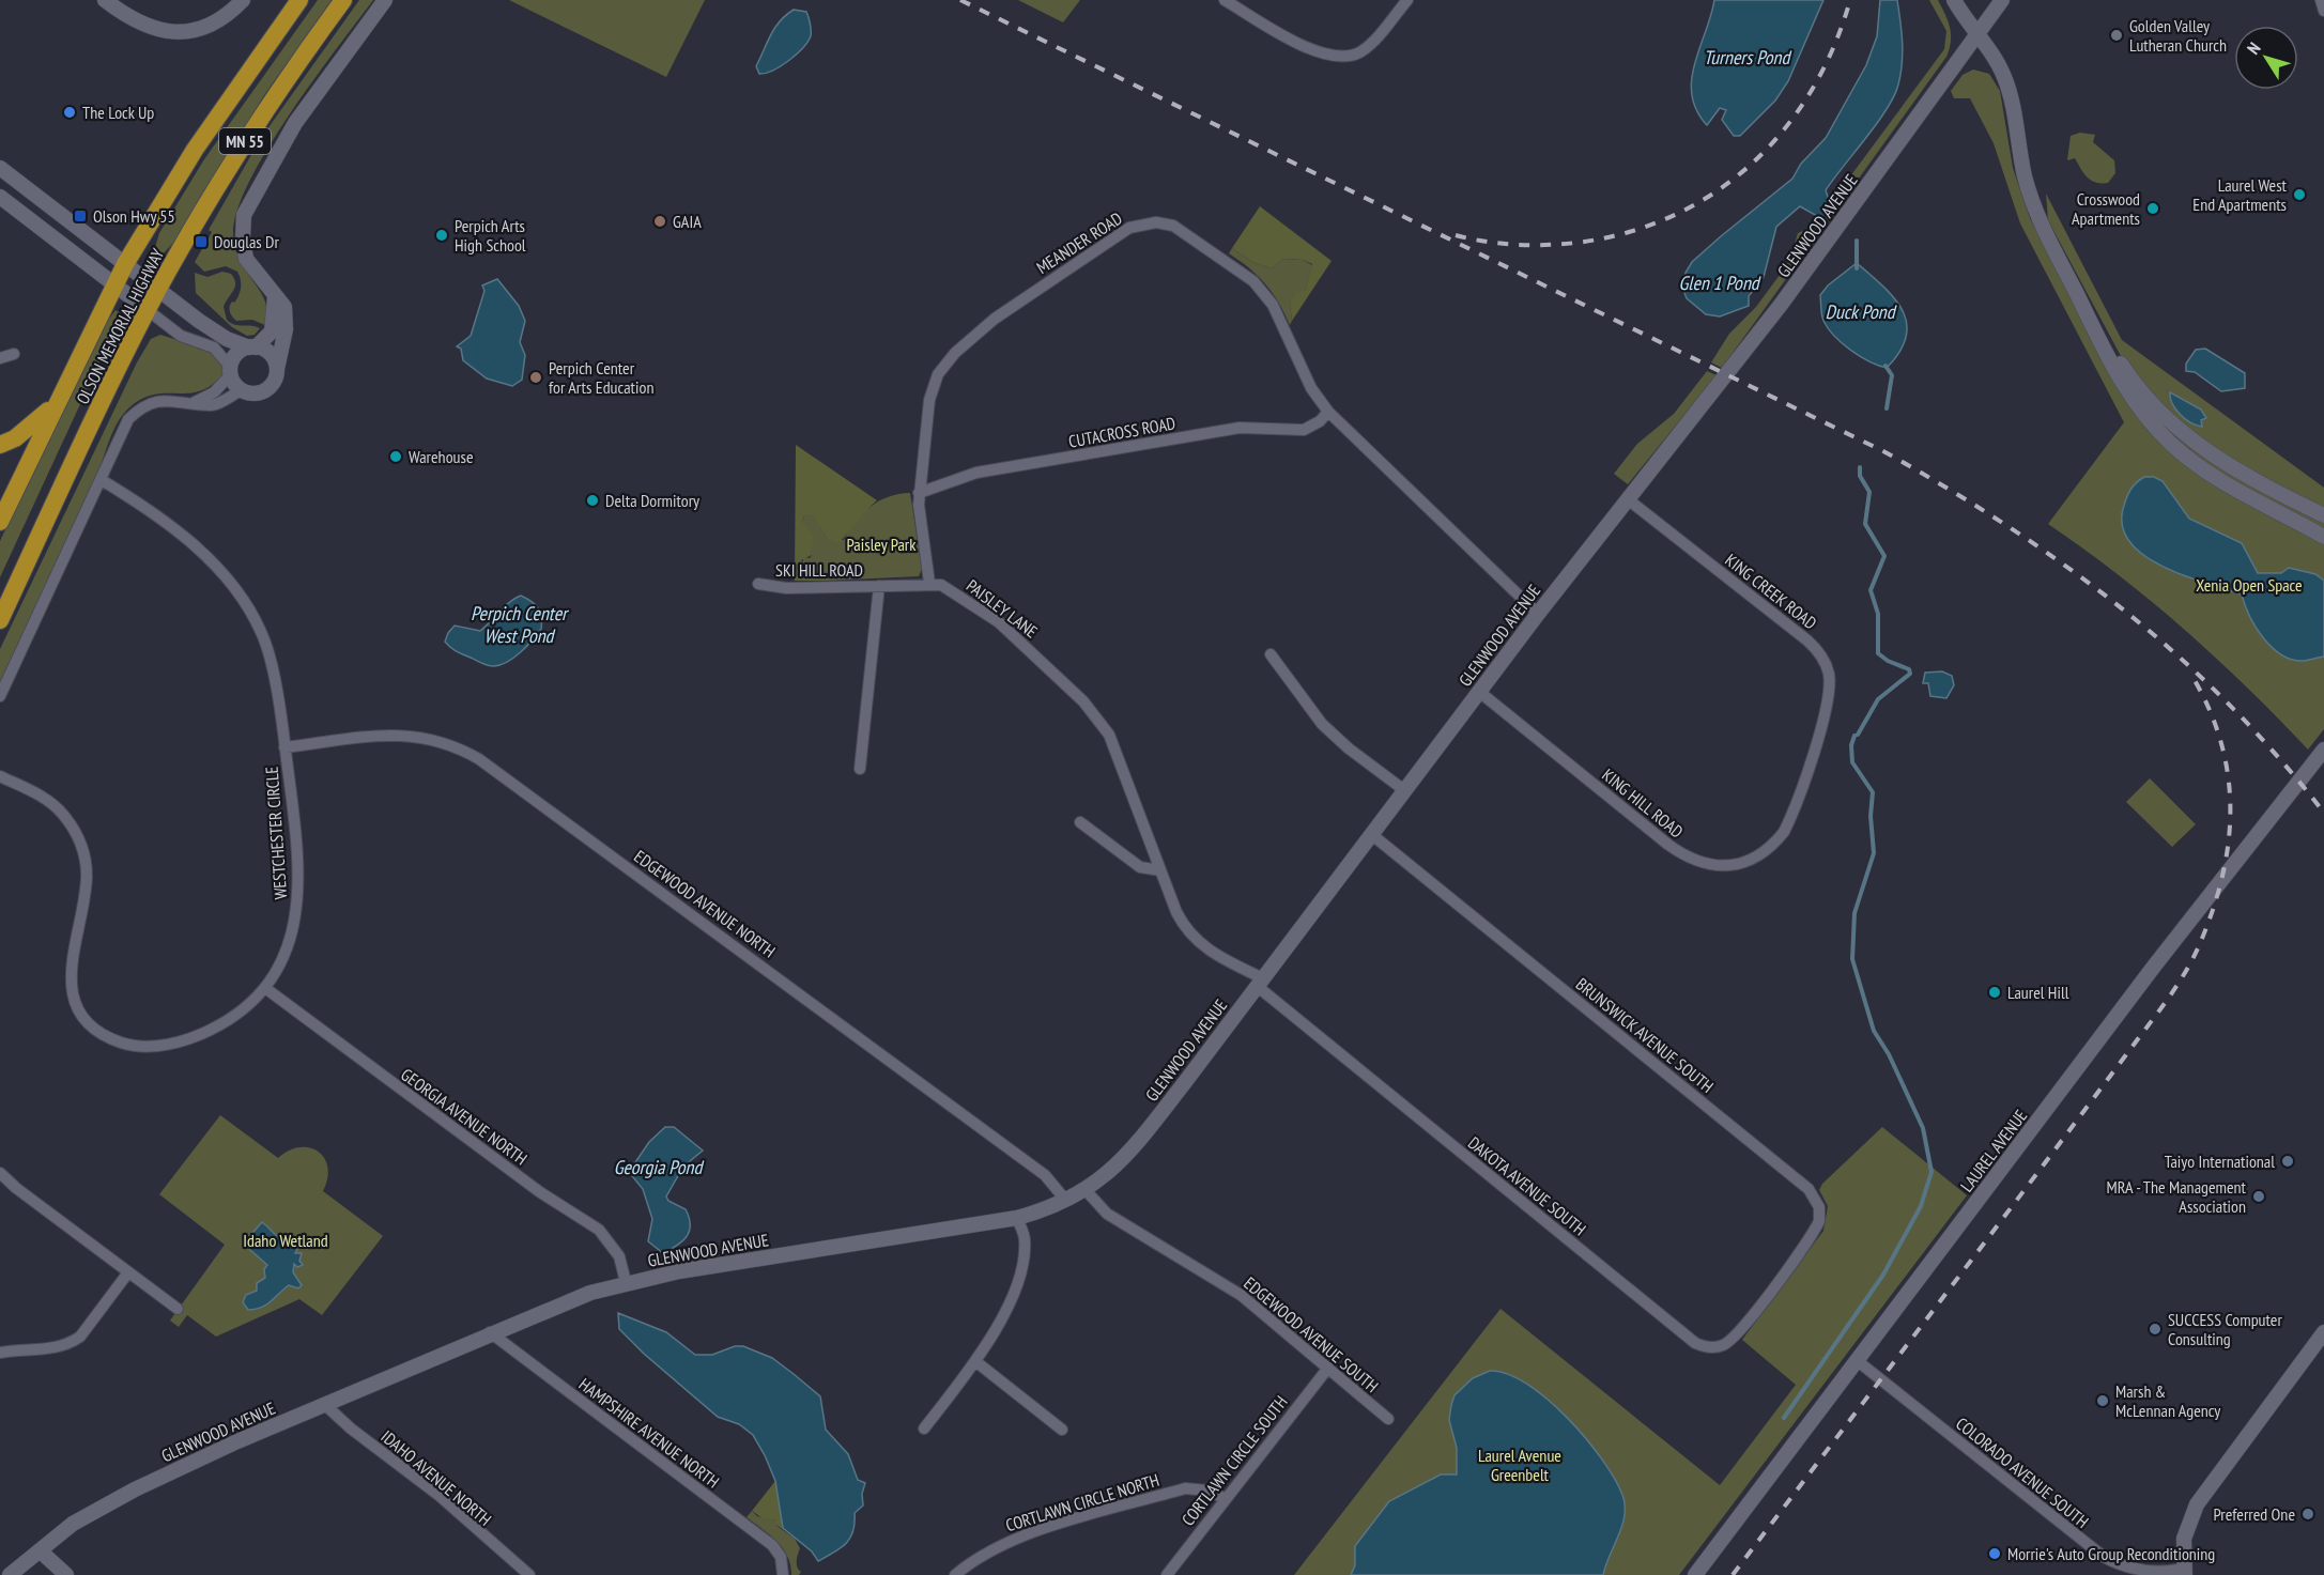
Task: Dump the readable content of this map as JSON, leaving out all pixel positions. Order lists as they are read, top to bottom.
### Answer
{
  "streets": {
    "highway": ["MN 55", "OLSON MEMORIAL HIGHWAY"],
    "street": [
      "GLENWOOD AVENUE",
      "MEANDER ROAD",
      "CUTACROSS ROAD",
      "SKI HILL ROAD",
      "KING CREEK ROAD",
      "PAISLEY LANE",
      "KING HILL ROAD",
      "WESTCHESTER CIRCLE",
      "EDGEWOOD AVENUE NORTH",
      "BRUNSWICK AVENUE SOUTH",
      "GEORGIA AVENUE NORTH",
      "LAUREL AVENUE",
      "DAKOTA AVENUE SOUTH",
      "EDGEWOOD AVENUE SOUTH",
      "HAMPSHIRE AVENUE NORTH",
      "CORTLAWN CIRCLE SOUTH",
      "COLORADO AVENUE SOUTH",
      "IDAHO AVENUE NORTH",
      "CORTLAWN CIRCLE NORTH"
    ]
  },
  "crossings": [
    ["GLENWOOD AVENUE", "MEANDER ROAD"],
    ["GLENWOOD AVENUE", "KING CREEK ROAD"],
    ["GLENWOOD AVENUE", "PAISLEY LANE"],
    ["GLENWOOD AVENUE", "KING HILL ROAD"],
    ["GLENWOOD AVENUE", "EDGEWOOD AVENUE NORTH"],
    ["GLENWOOD AVENUE", "BRUNSWICK AVENUE SOUTH"],
    ["GLENWOOD AVENUE", "GEORGIA AVENUE NORTH"],
    ["GLENWOOD AVENUE", "DAKOTA AVENUE SOUTH"],
    ["GLENWOOD AVENUE", "EDGEWOOD AVENUE SOUTH"],
    ["GLENWOOD AVENUE", "HAMPSHIRE AVENUE NORTH"],
    ["GLENWOOD AVENUE", "IDAHO AVENUE NORTH"],
    ["MEANDER ROAD", "CUTACROSS ROAD"],
    ["MEANDER ROAD", "PAISLEY LANE"],
    ["SKI HILL ROAD", "PAISLEY LANE"],
    ["KING CREEK ROAD", "KING HILL ROAD"],
    ["PAISLEY LANE", "DAKOTA AVENUE SOUTH"],
    ["WESTCHESTER CIRCLE", "EDGEWOOD AVENUE NORTH"],
    ["WESTCHESTER CIRCLE", "GEORGIA AVENUE NORTH"],
    ["BRUNSWICK AVENUE SOUTH", "DAKOTA AVENUE SOUTH"],
    ["LAUREL AVENUE", "COLORADO AVENUE SOUTH"],
    ["EDGEWOOD AVENUE SOUTH", "CORTLAWN CIRCLE SOUTH"],
    ["CORTLAWN CIRCLE SOUTH", "CORTLAWN CIRCLE NORTH"]
  ],
  "water": [
    "Turners Pond",
    "Glen 1 Pond",
    "Duck Pond",
    "Perpich Center West Pond",
    "Georgia Pond"
  ],
  "parks": [
    "Paisley Park",
    "Xenia Open Space",
    "Idaho Wetland",
    "Laurel Avenue Greenbelt"
  ],
  "places": {
    "other": [
      "Golden Valley Lutheran Church",
      "The Lock Up",
      "Laurel West End Apartments",
      "Crosswood Apartments",
      "GAIA",
      "Perpich Arts High School",
      "Perpich Center for Arts Education",
      "Warehouse",
      "Delta Dormitory",
      "Laurel Hill",
      "Taiyo International",
      "MRA - The Management Association",
      "SUCCESS Computer Consulting",
      "Marsh & McLennan Agency",
      "Preferred One",
      "Morrie's Auto Group Reconditioning"
    ],
    "transit": ["Olson Hwy 55", "Douglas Dr"]
  },
  "north": "top left"
}
